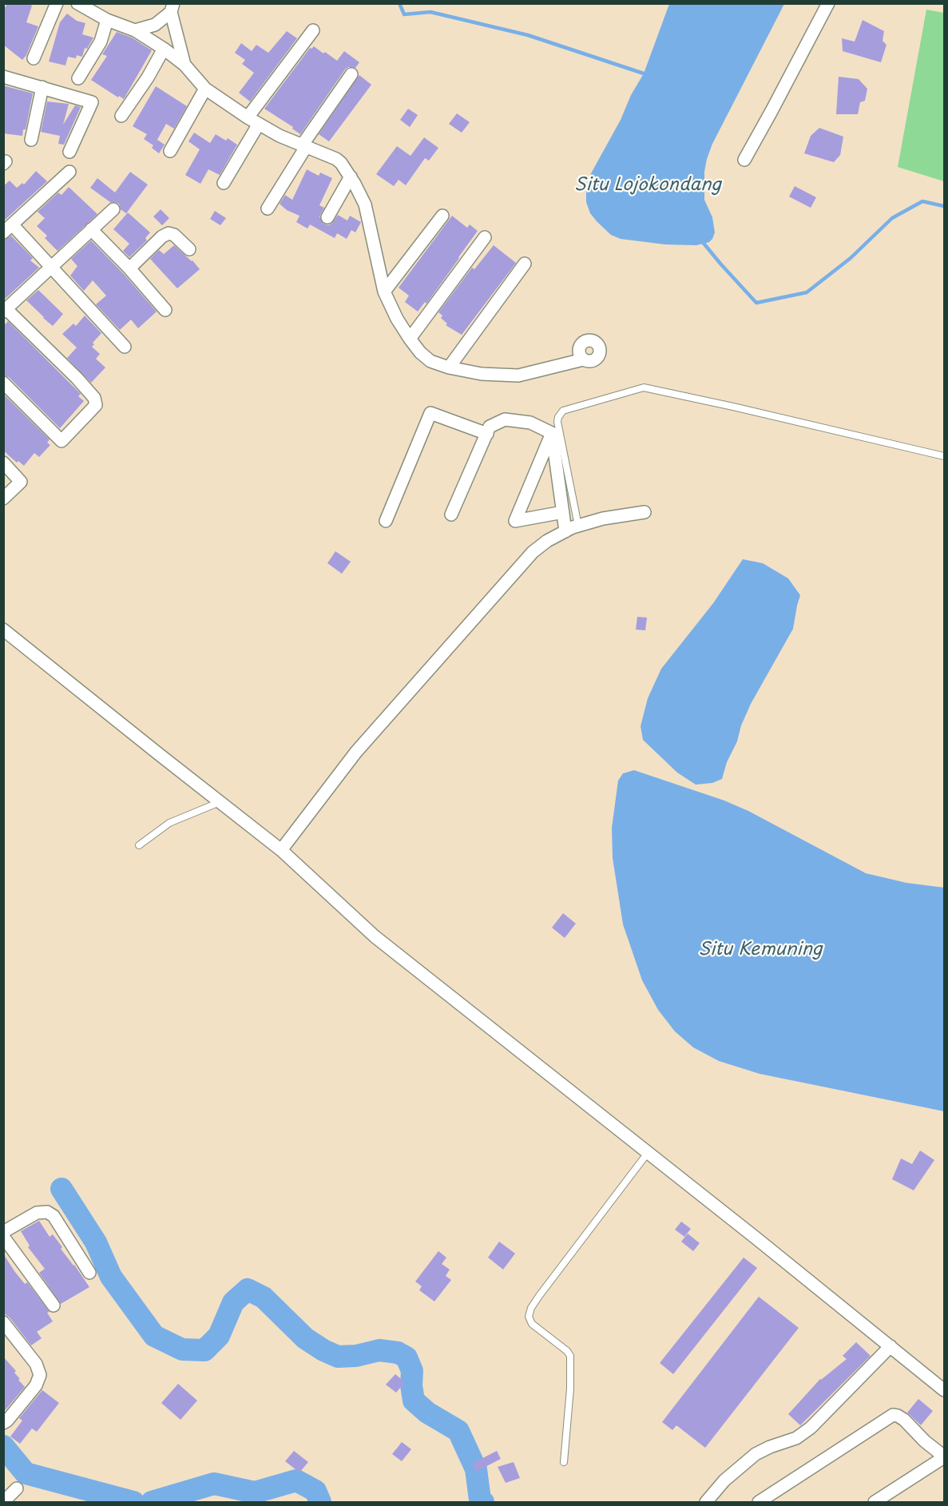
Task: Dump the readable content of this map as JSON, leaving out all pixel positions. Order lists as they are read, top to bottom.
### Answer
{
  "water": ["Situ Lojokondang", "Situ Kemuning"]
}
